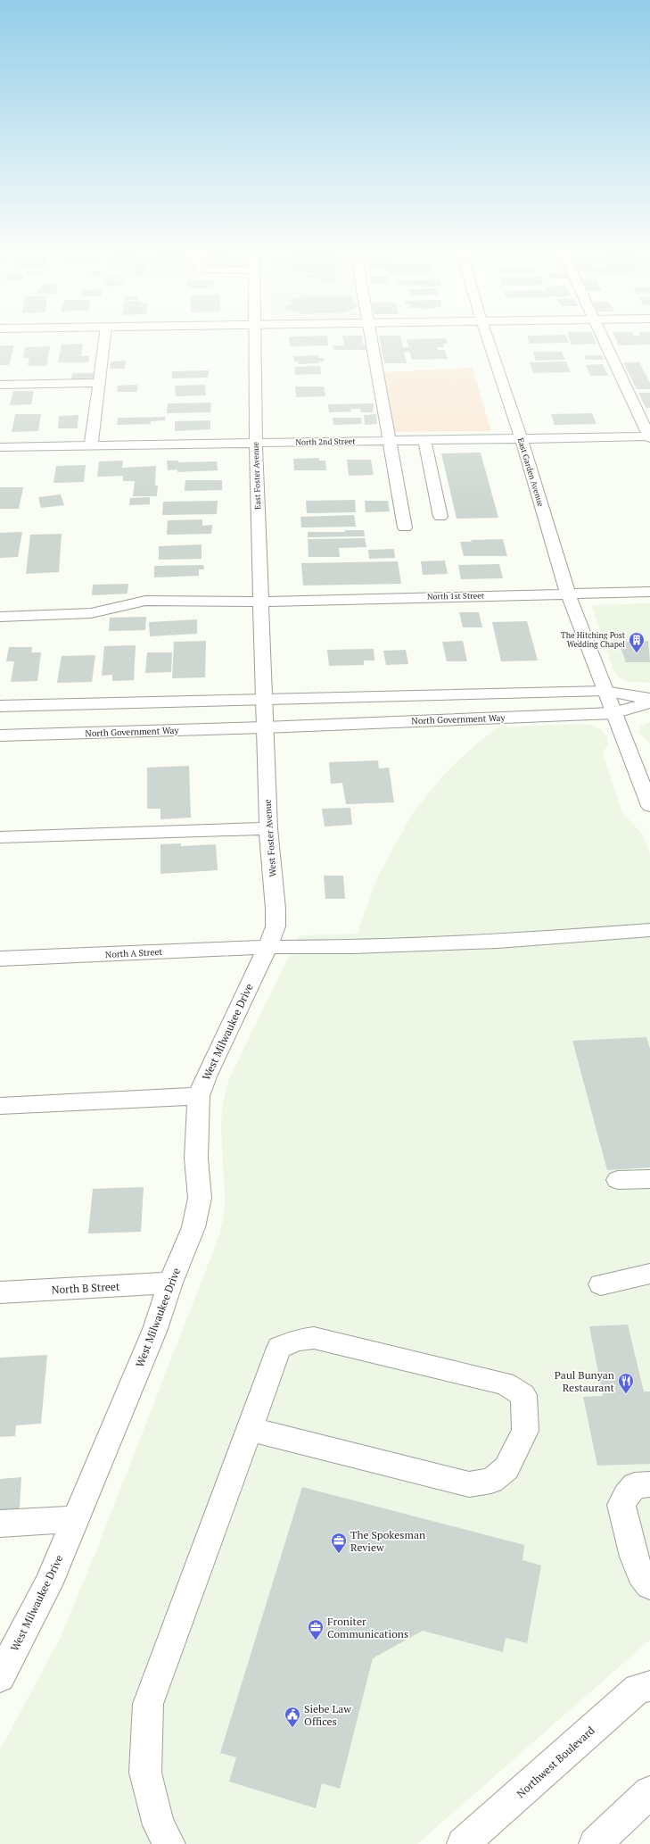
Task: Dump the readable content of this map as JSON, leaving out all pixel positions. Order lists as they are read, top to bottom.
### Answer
{
  "streets": {
    "street": [
      "North 2nd Street",
      "East Garden Avenue",
      "East Foster Avenue",
      "North 1st Street",
      "North Government Way",
      "West Foster Avenue",
      "North A Street",
      "West Milwaukee Drive",
      "North B Street",
      "Northwest Boulevard"
    ]
  },
  "crossings": [
    ["North 2nd Street", "East Garden Avenue"],
    ["North 2nd Street", "East Foster Avenue"],
    ["East Garden Avenue", "North 1st Street"],
    ["East Garden Avenue", "North Government Way"],
    ["East Foster Avenue", "North 1st Street"],
    ["North Government Way", "West Foster Avenue"],
    ["West Foster Avenue", "North A Street"],
    ["West Foster Avenue", "West Milwaukee Drive"],
    ["North A Street", "West Milwaukee Drive"],
    ["West Milwaukee Drive", "North B Street"]
  ],
  "places": {
    "building": ["The Hitching Post Wedding Chapel"],
    "restaurant": ["Paul Bunyan Restaurant"],
    "office": ["The Spokesman Review", "Froniter Communications"],
    "public building": ["Siebe Law Offices"]
  }
}
